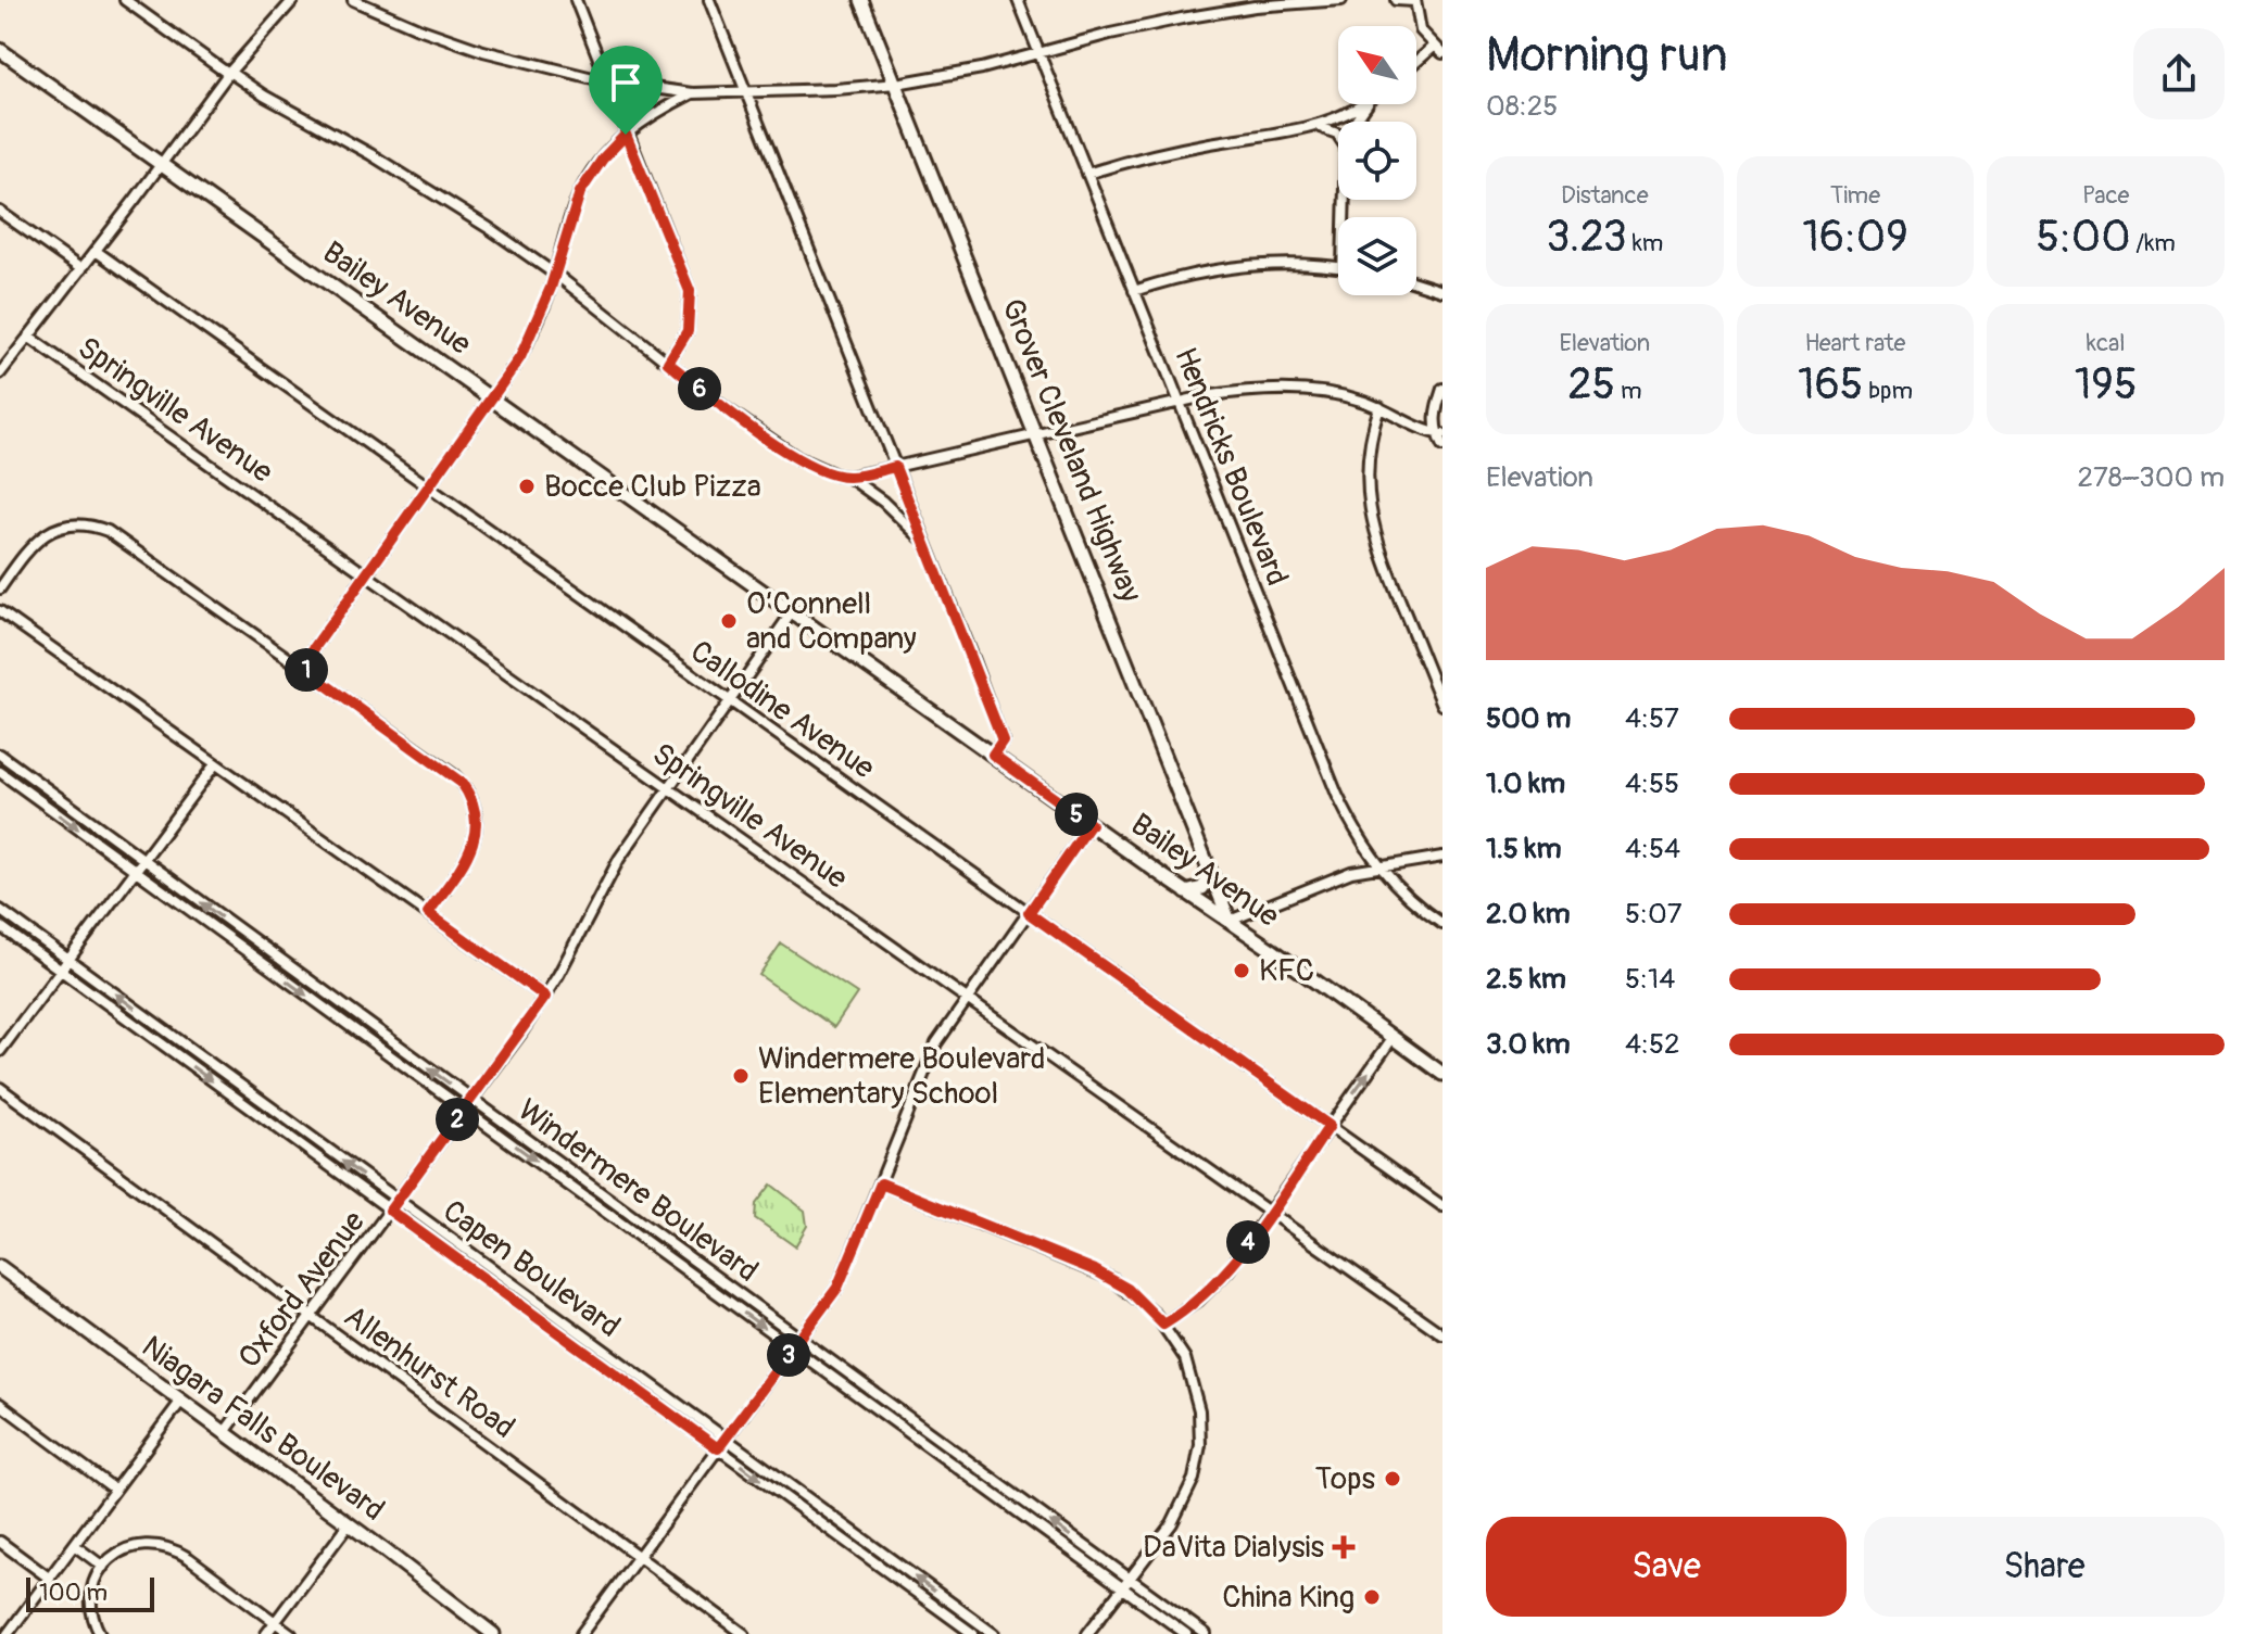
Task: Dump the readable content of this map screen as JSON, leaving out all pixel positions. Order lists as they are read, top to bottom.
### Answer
{
  "streets": {
    "main road": ["Bailey Avenue", "Grover Cleveland Highway", "Niagara Falls Boulevard"],
    "street": [
      "Springville Avenue",
      "Hendricks Boulevard",
      "Callodine Avenue",
      "Windermere Boulevard",
      "Capen Boulevard",
      "Oxford Avenue",
      "Allenhurst Road"
    ]
  },
  "crossings": [
    ["Bailey Avenue", "Grover Cleveland Highway"],
    ["Bailey Avenue", "Oxford Avenue"],
    ["Springville Avenue", "Oxford Avenue"],
    ["Callodine Avenue", "Oxford Avenue"],
    ["Windermere Boulevard", "Oxford Avenue"],
    ["Capen Boulevard", "Oxford Avenue"],
    ["Oxford Avenue", "Allenhurst Road"],
    ["Oxford Avenue", "Niagara Falls Boulevard"]
  ],
  "places": {
    "other": [
      "Bocce Club Pizza",
      "O’Connell and Company",
      "KFC",
      "Windermere Boulevard Elementary School",
      "Tops",
      "China King"
    ],
    "health": ["DaVita Dialysis"]
  },
  "scale_bar": "100 m",
  "north": "top left",
  "page": {
    "heading": ["Morning run", "08:25"],
    "stats": [
      ["Distance", "3.23 km"],
      ["Time", "16:09"],
      ["Pace", "5:00 /km"],
      ["Elevation", "25 m"],
      ["Heart rate", "165 bpm"],
      ["kcal", "195"]
    ],
    "pins": [
      "6",
      "1",
      "5",
      "2",
      "4",
      "3"
    ],
    "chart": ["Elevation", "278–300 m"],
    "list": [
      {
        "name": "500 m",
        "note": "4:57"
      },
      {
        "name": "1.0 km",
        "note": "4:55"
      },
      {
        "name": "1.5 km",
        "note": "4:54"
      },
      {
        "name": "2.0 km",
        "note": "5:07"
      },
      {
        "name": "2.5 km",
        "note": "5:14"
      },
      {
        "name": "3.0 km",
        "note": "4:52"
      }
    ],
    "buttons": ["Save", "Share"],
    "scale": "100 m"
  }
}
